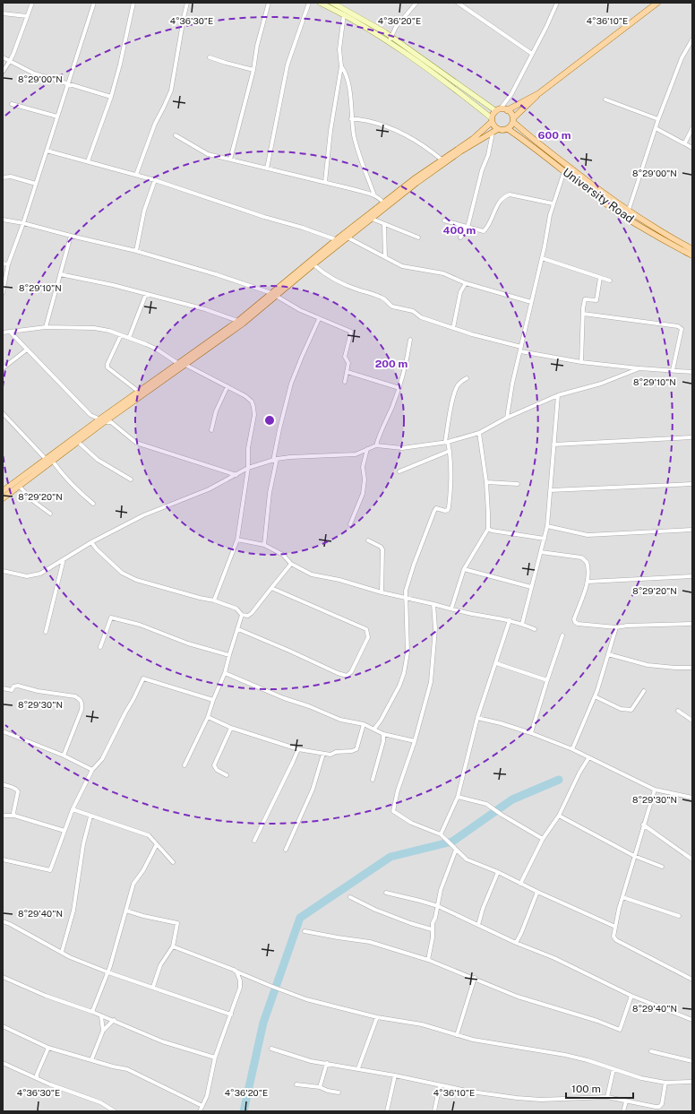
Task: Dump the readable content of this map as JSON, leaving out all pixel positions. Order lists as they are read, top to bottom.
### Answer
{
  "streets": {
    "main road": ["University Road"]
  },
  "scale_bar": "100 m",
  "coordinates": [
    "4°36'30\"E",
    "4°36'20\"E",
    "4°36'10\"E",
    "8°29'00\"N",
    "8°29'10\"N",
    "8°29'20\"N",
    "8°29'30\"N",
    "8°29'40\"N"
  ],
  "rings": ["600 m", "400 m", "200 m"]
}
